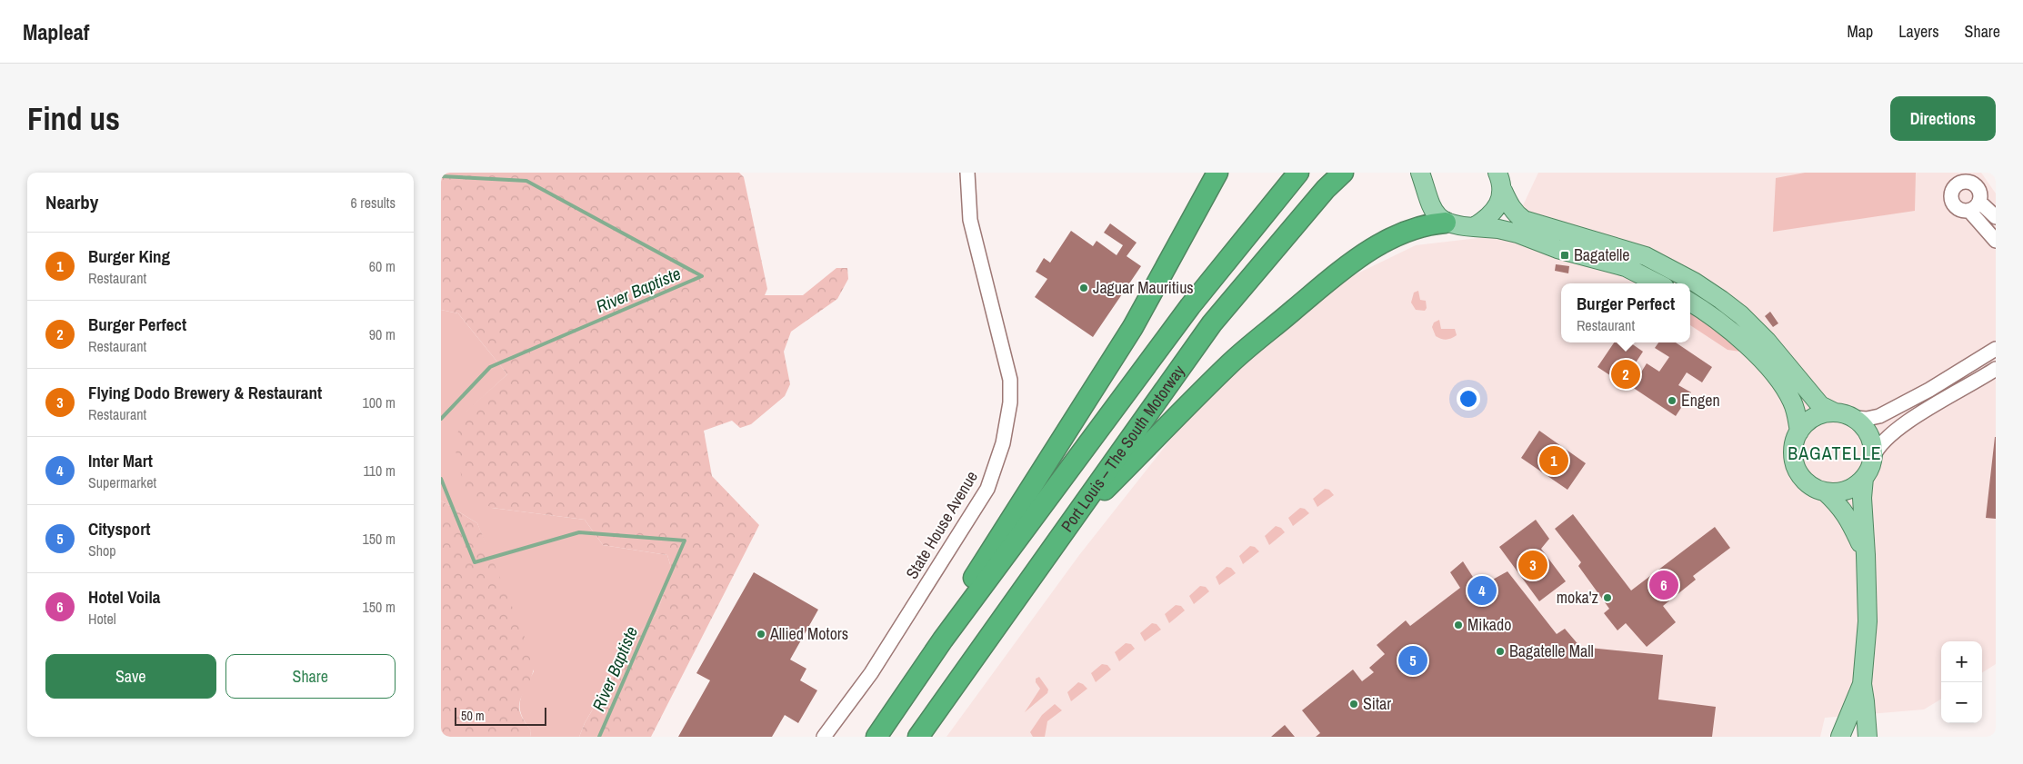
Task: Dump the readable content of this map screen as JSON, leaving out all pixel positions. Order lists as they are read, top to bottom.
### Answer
{
  "streets": {
    "highway": ["Port Louis – The South Motorway"],
    "street": ["State House Avenue"]
  },
  "districts": ["BAGATELLE"],
  "water": ["River Baptiste"],
  "places": {
    "transit": ["Bagatelle"],
    "other": [
      "Jaguar Mauritius",
      "Engen",
      "moka'z",
      "Mikado",
      "Allied Motors",
      "Bagatelle Mall",
      "Sitar"
    ]
  },
  "scale_bar": "50 m",
  "page": {
    "header": "Mapleaf",
    "nav": ["Map", "Layers", "Share"],
    "buttons": [
      "Directions",
      ["Save", "Share"]
    ],
    "title": "Find us",
    "heading": ["Nearby", "6 results"],
    "list": [
      {
        "mark": "1",
        "name": "Burger King",
        "note": "Restaurant",
        "value": "60 m"
      },
      {
        "mark": "2",
        "name": "Burger Perfect",
        "note": "Restaurant",
        "value": "90 m"
      },
      {
        "mark": "3",
        "name": "Flying Dodo Brewery & Restaurant",
        "note": "Restaurant",
        "value": "100 m"
      },
      {
        "mark": "4",
        "name": "Inter Mart",
        "note": "Supermarket",
        "value": "110 m"
      },
      {
        "mark": "5",
        "name": "Citysport",
        "note": "Shop",
        "value": "150 m"
      },
      {
        "mark": "6",
        "name": "Hotel Voila",
        "note": "Hotel",
        "value": "150 m"
      }
    ],
    "popup": ["Burger Perfect", "Restaurant"],
    "pins": [
      "2",
      "1",
      "3",
      "6",
      "4",
      "5"
    ],
    "map_buttons": ["+", "−"],
    "scale": "50 m"
  }
}
